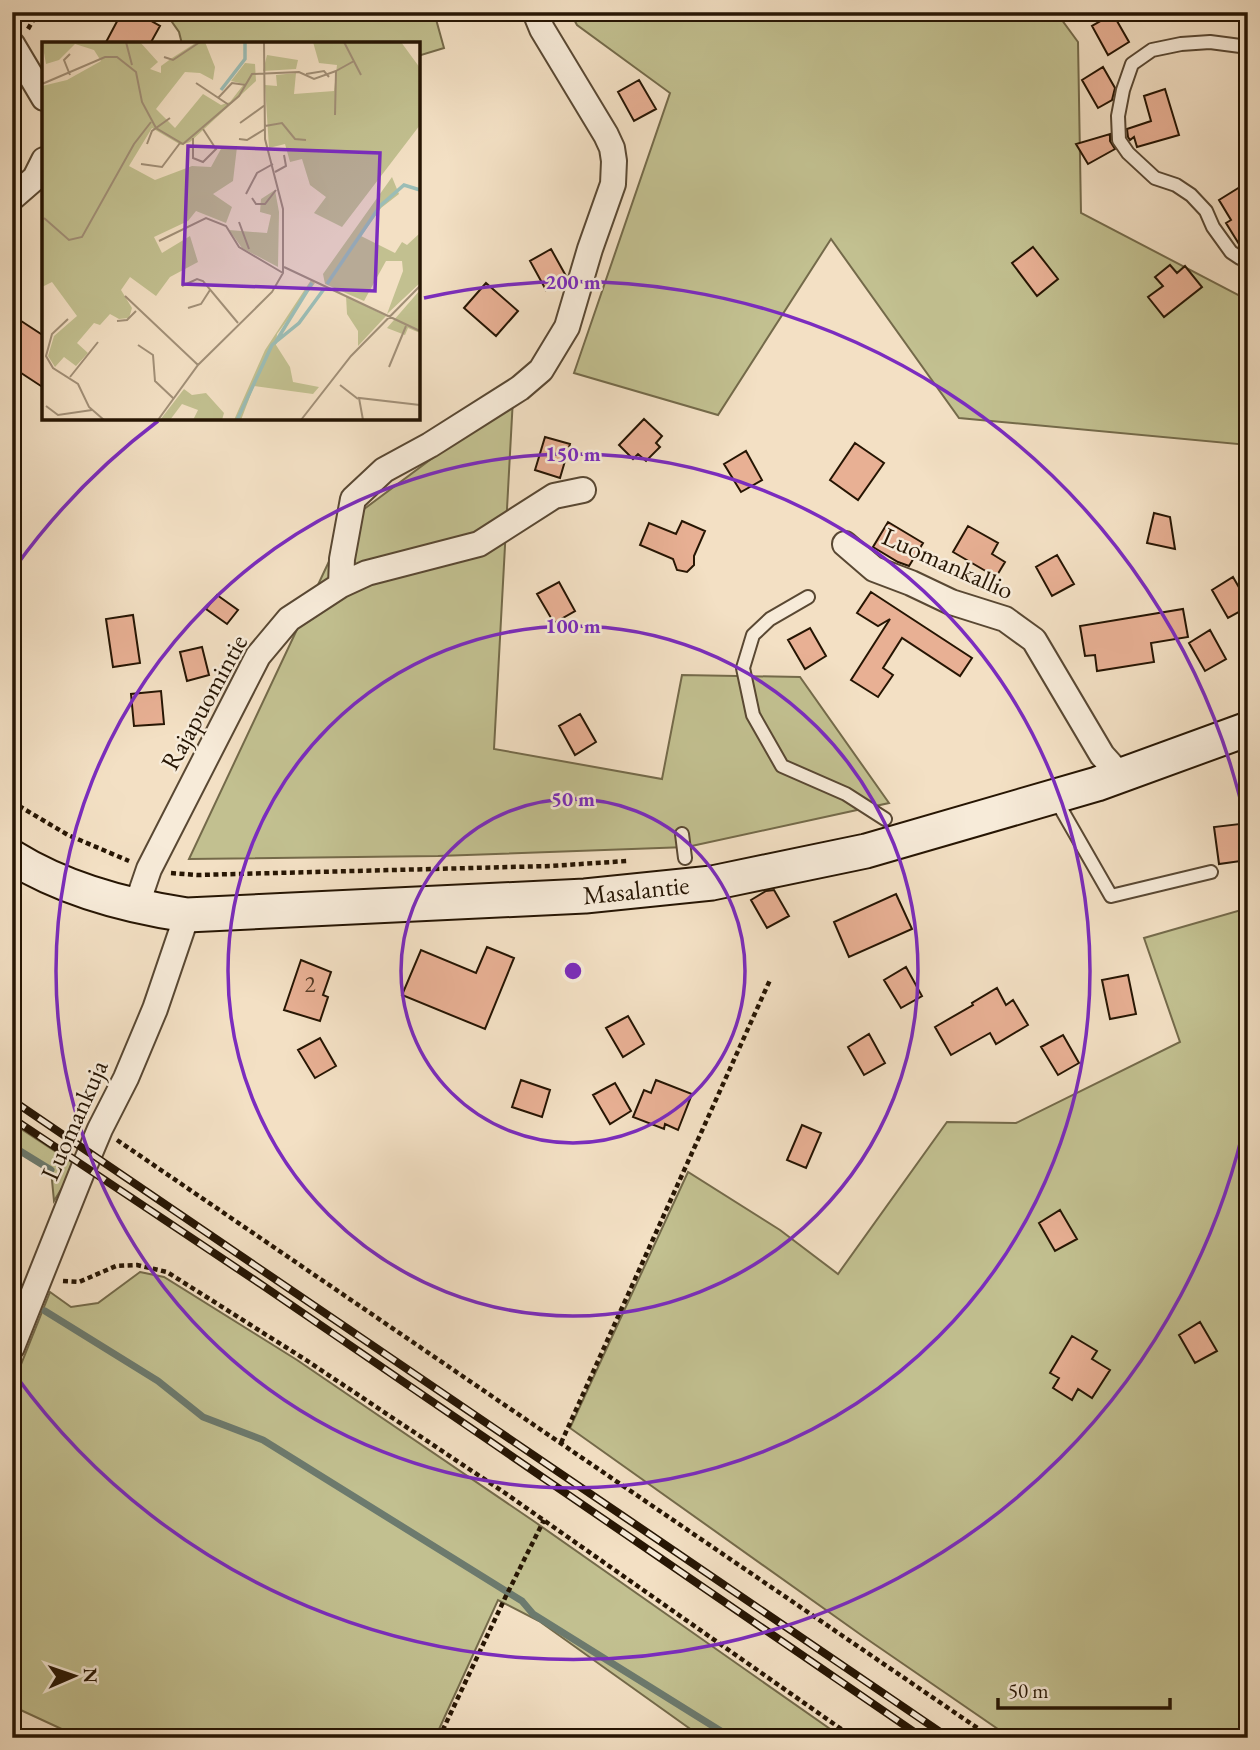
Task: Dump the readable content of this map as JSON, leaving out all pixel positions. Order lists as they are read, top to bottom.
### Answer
{
  "streets": {
    "street": [
      "Luomankallio",
      "Rajapuomintie",
      "Masalantie",
      "Luomankuja"
    ]
  },
  "crossings": [
    ["Luomankallio", "Masalantie"],
    ["Rajapuomintie", "Masalantie"],
    ["Masalantie", "Luomankuja"]
  ],
  "house_numbers": ["2"],
  "scale_bar": "50 m",
  "north": "right",
  "rings": [
    "200 m",
    "150 m",
    "100 m",
    "50 m"
  ]
}
